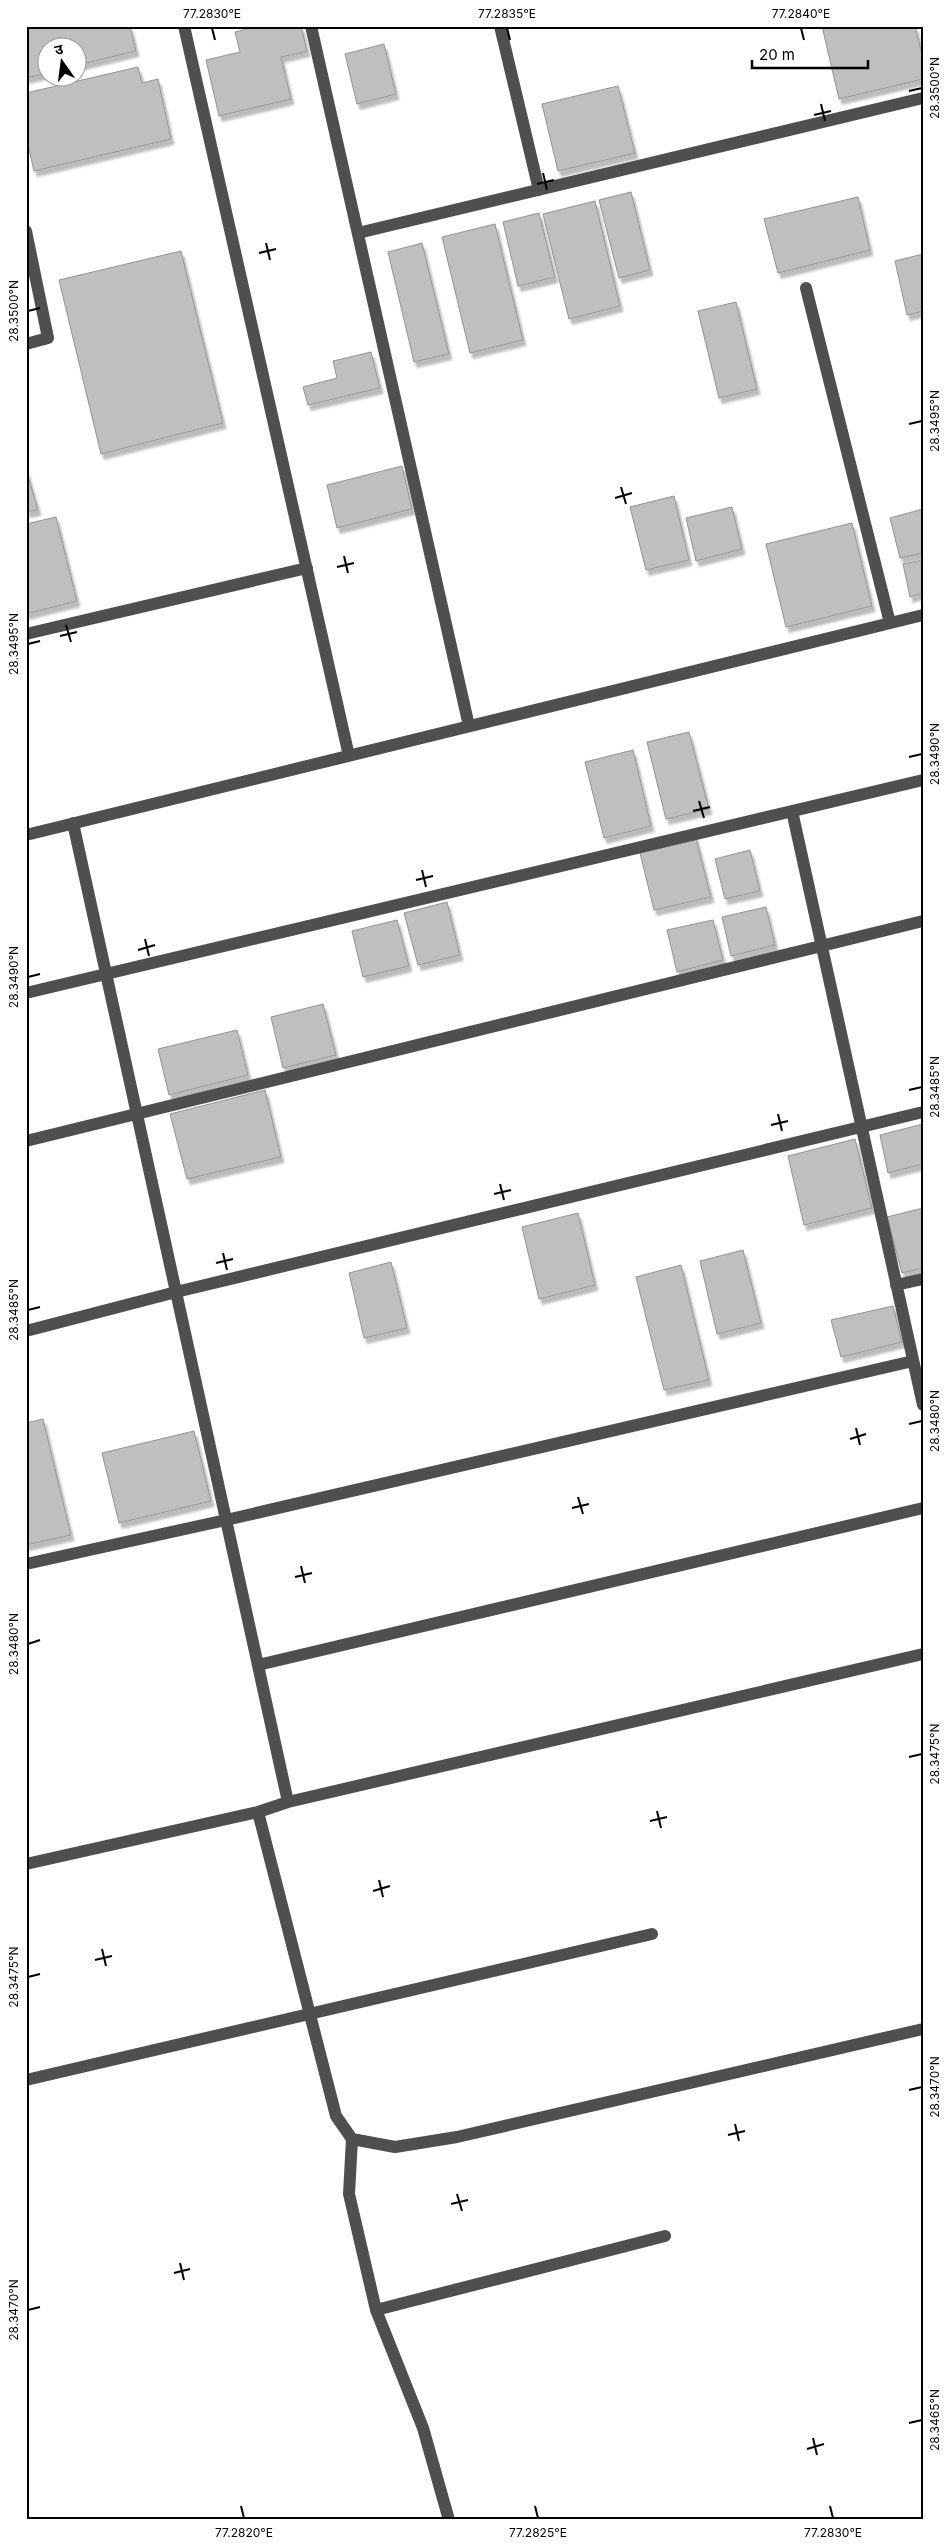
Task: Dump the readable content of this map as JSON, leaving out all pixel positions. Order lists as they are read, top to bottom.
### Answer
{
  "scale_bar": "20 m",
  "north": "top",
  "coordinates": [
    "77.2830°E",
    "77.2835°E",
    "77.2840°E",
    "28.3500°N",
    "28.3495°N",
    "28.3490°N",
    "28.3485°N",
    "28.3480°N",
    "28.3475°N",
    "28.3470°N",
    "28.3465°N",
    "77.2820°E",
    "77.2825°E"
  ]
}
